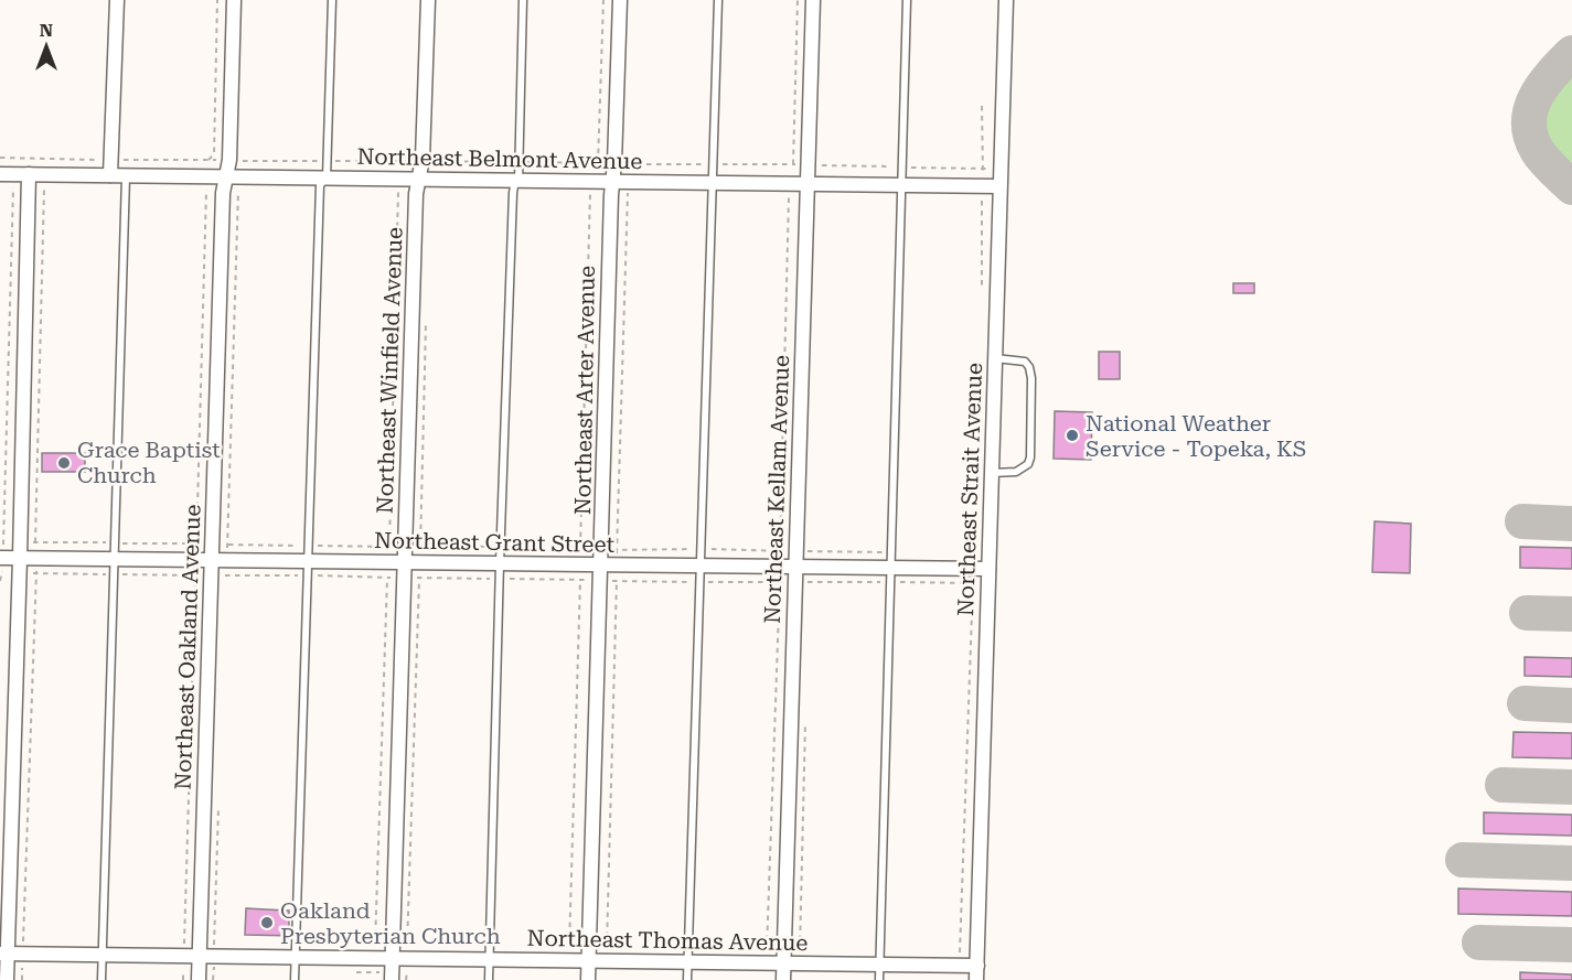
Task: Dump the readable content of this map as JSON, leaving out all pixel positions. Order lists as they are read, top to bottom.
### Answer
{
  "streets": {
    "street": [
      "Northeast Belmont Avenue",
      "Northeast Winfield Avenue",
      "Northeast Arter Avenue",
      "Northeast Kellam Avenue",
      "Northeast Strait Avenue",
      "Northeast Grant Street",
      "Northeast Oakland Avenue",
      "Northeast Thomas Avenue"
    ]
  },
  "crossings": [
    ["Northeast Belmont Avenue", "Northeast Winfield Avenue"],
    ["Northeast Belmont Avenue", "Northeast Arter Avenue"],
    ["Northeast Belmont Avenue", "Northeast Kellam Avenue"],
    ["Northeast Belmont Avenue", "Northeast Strait Avenue"],
    ["Northeast Belmont Avenue", "Northeast Oakland Avenue"],
    ["Northeast Winfield Avenue", "Northeast Grant Street"],
    ["Northeast Winfield Avenue", "Northeast Thomas Avenue"],
    ["Northeast Arter Avenue", "Northeast Grant Street"],
    ["Northeast Arter Avenue", "Northeast Thomas Avenue"],
    ["Northeast Kellam Avenue", "Northeast Grant Street"],
    ["Northeast Kellam Avenue", "Northeast Thomas Avenue"],
    ["Northeast Strait Avenue", "Northeast Grant Street"],
    ["Northeast Strait Avenue", "Northeast Thomas Avenue"],
    ["Northeast Grant Street", "Northeast Oakland Avenue"],
    ["Northeast Oakland Avenue", "Northeast Thomas Avenue"]
  ],
  "places": ["National Weather Service - Topeka, KS", "Grace Baptist Church", "Oakland Presbyterian Church"],
  "north": "top"
}
